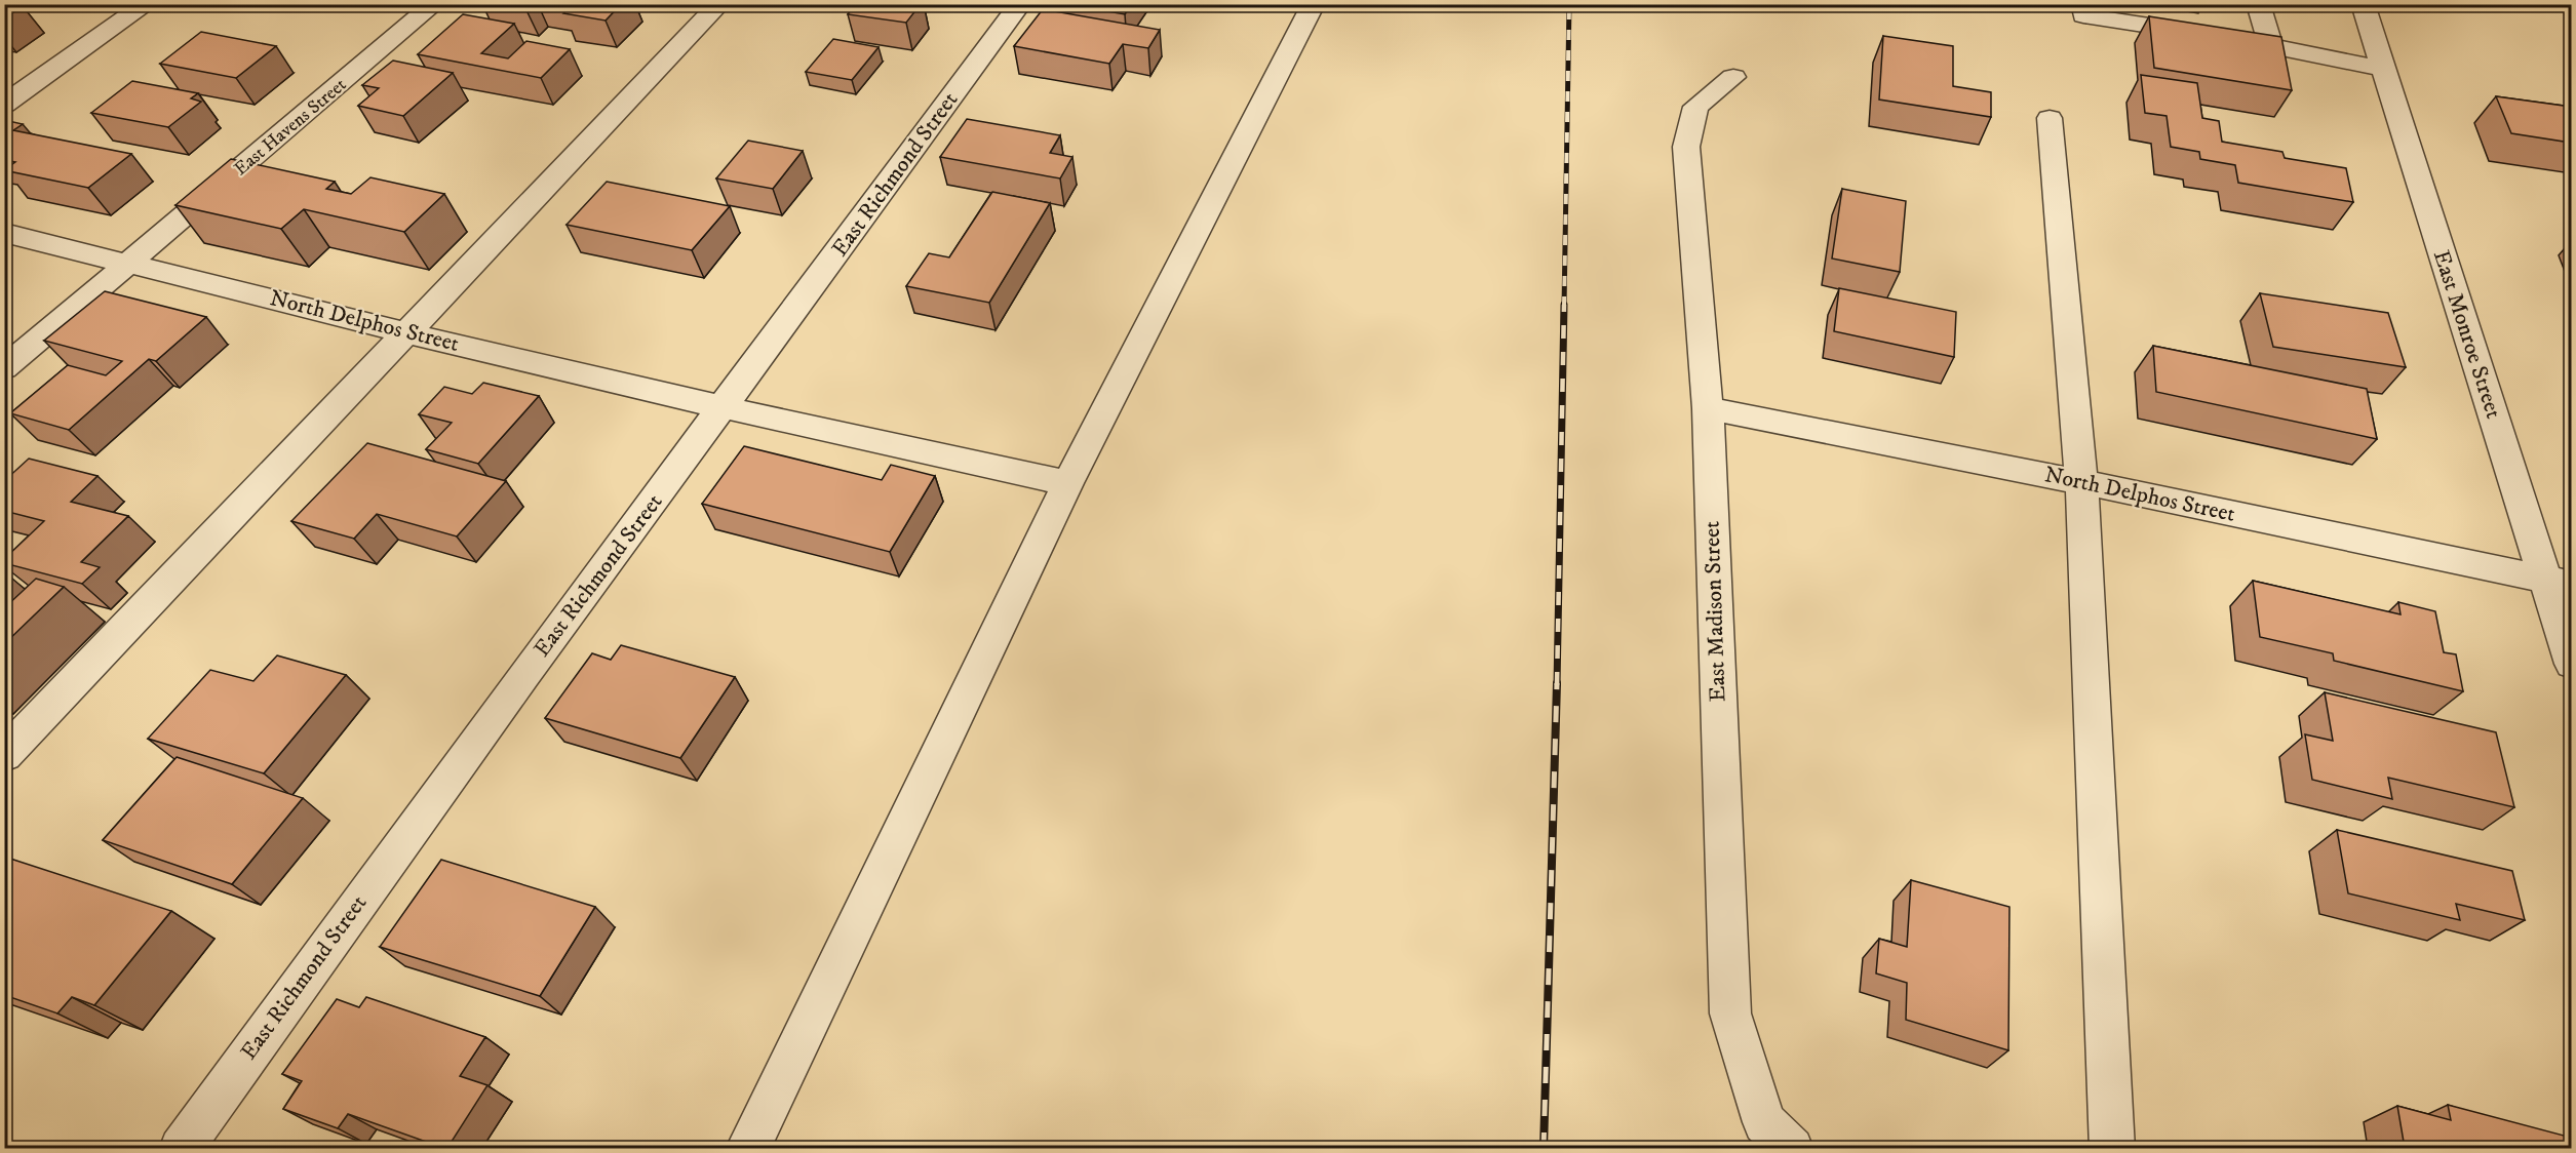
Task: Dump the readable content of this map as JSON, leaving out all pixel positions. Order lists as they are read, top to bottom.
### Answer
{
  "streets": {
    "street": [
      "East Havens Street",
      "East Richmond Street",
      "North Delphos Street",
      "East Monroe Street",
      "East Madison Street"
    ]
  },
  "crossings": [
    ["East Havens Street", "North Delphos Street"],
    ["East Richmond Street", "North Delphos Street"],
    ["North Delphos Street", "East Monroe Street"],
    ["North Delphos Street", "East Madison Street"]
  ]
}
